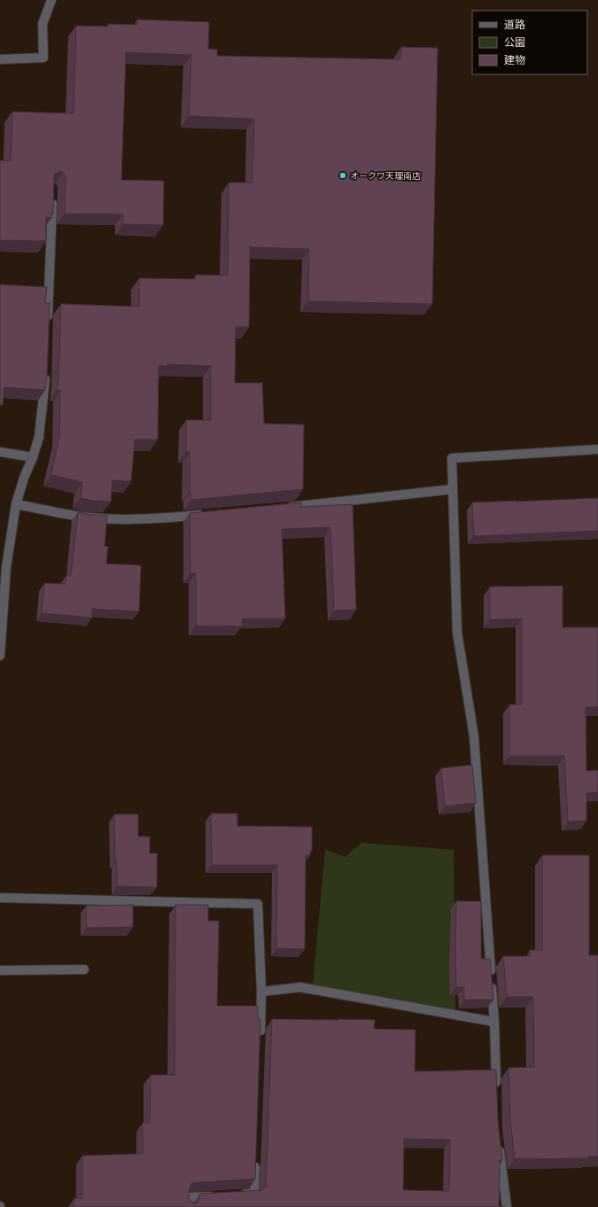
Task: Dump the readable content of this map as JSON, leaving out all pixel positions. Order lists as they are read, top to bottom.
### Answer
{
  "places": ["オークワ天理南店"],
  "legend": ["道路", "公園", "建物"]
}
